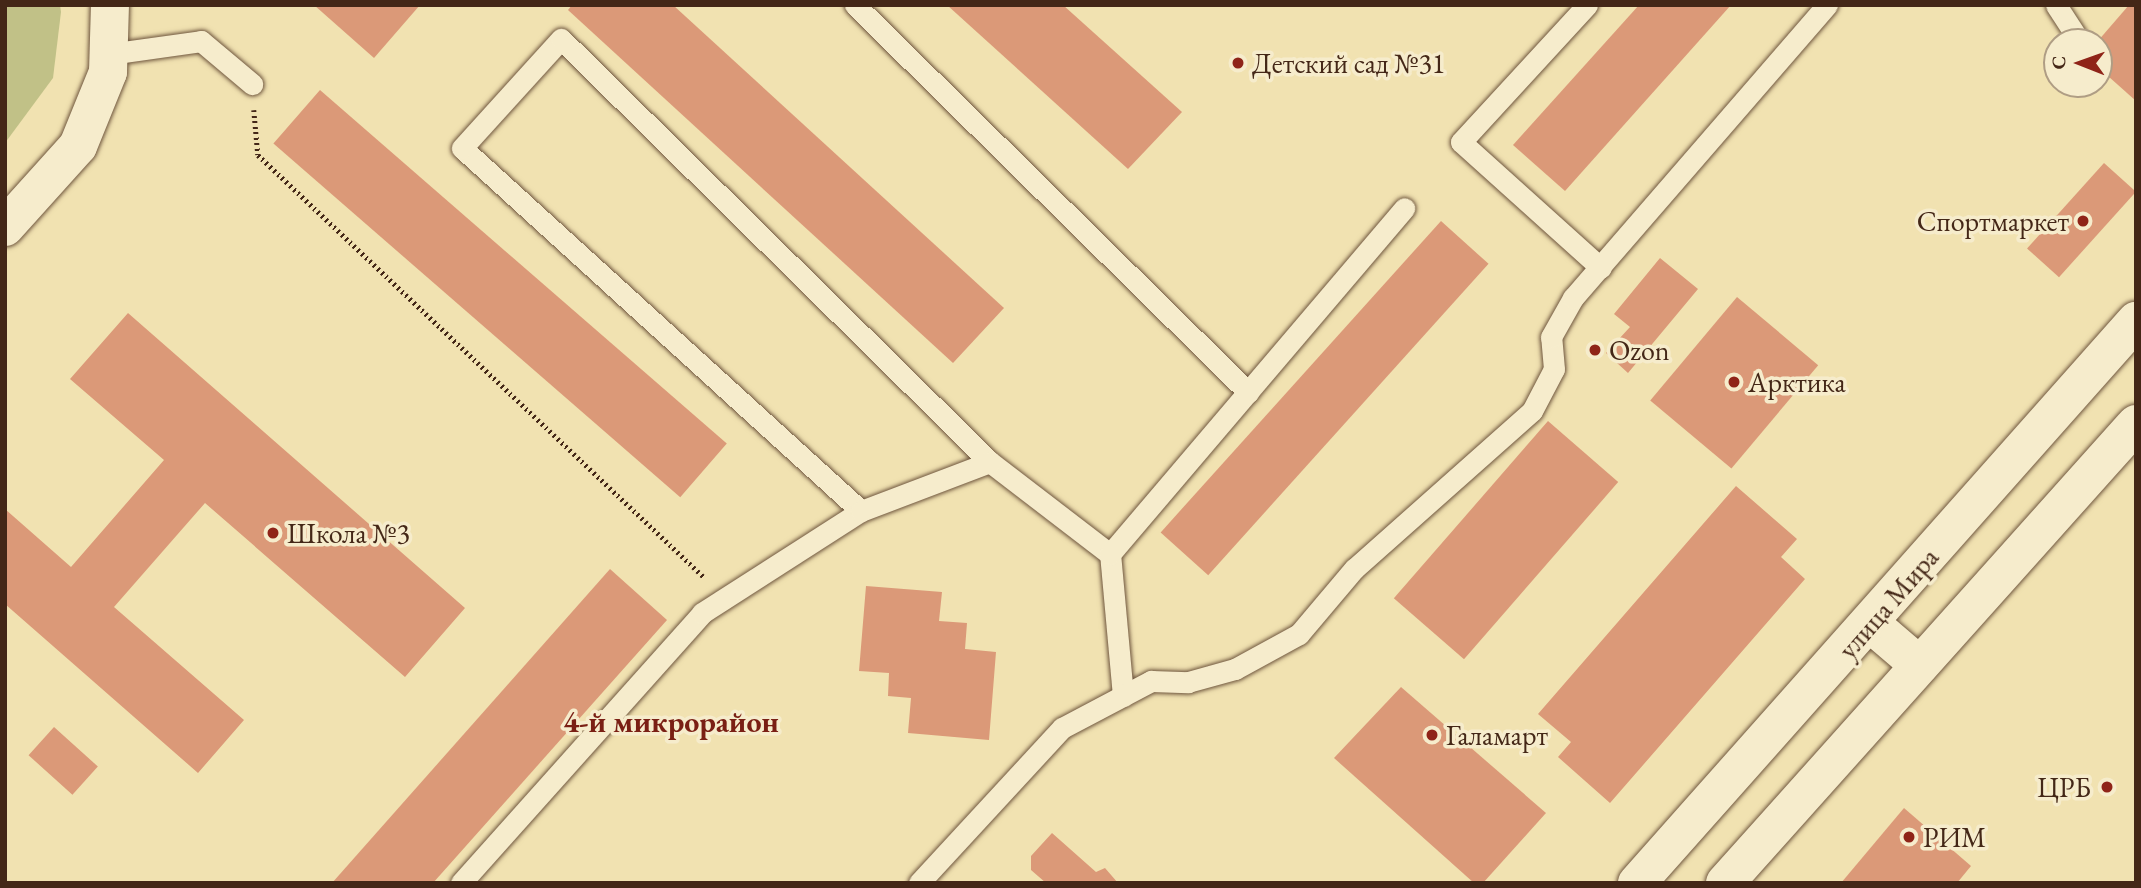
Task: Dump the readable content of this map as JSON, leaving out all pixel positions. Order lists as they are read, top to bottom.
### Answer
{
  "streets": {
    "street": ["улица Мира"]
  },
  "districts": ["4-й микрорайон"],
  "places": [
    "Детский сад №31",
    "Спортмаркет",
    "Ozon",
    "Арктика",
    "Школа №3",
    "Галамарт",
    "ЦРБ",
    "РИМ"
  ],
  "north": "left"
}
